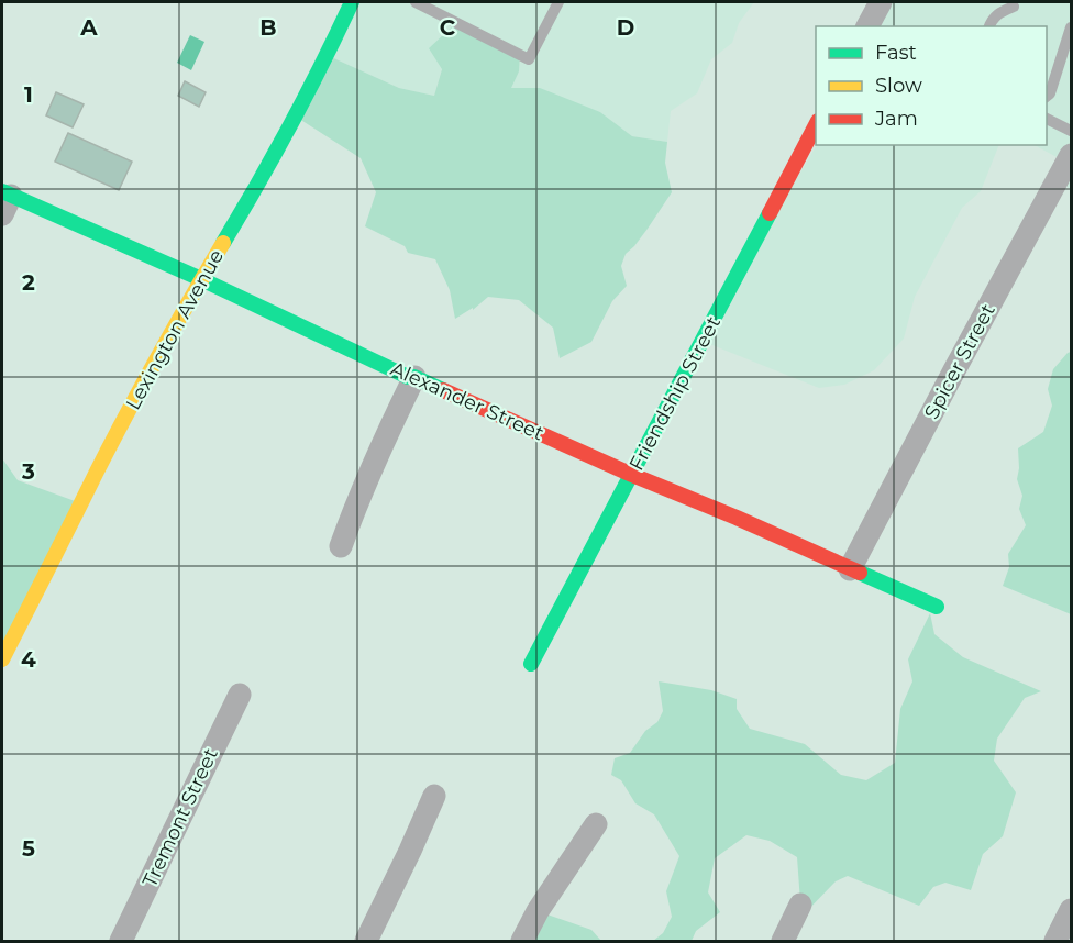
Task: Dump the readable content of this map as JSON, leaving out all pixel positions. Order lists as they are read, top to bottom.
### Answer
{
  "streets": {
    "street": [
      "Lexington Avenue",
      "Spicer Street",
      "Friendship Street",
      "Alexander Street",
      "Tremont Street"
    ]
  },
  "crossings": [
    ["Lexington Avenue", "Alexander Street"],
    ["Spicer Street", "Alexander Street"],
    ["Friendship Street", "Alexander Street"]
  ],
  "legend": ["Fast", "Slow", "Jam"],
  "grid": {
    "columns": [
      "A",
      "B",
      "C",
      "D"
    ],
    "rows": [
      "1",
      "2",
      "3",
      "4",
      "5"
    ]
  }
}
